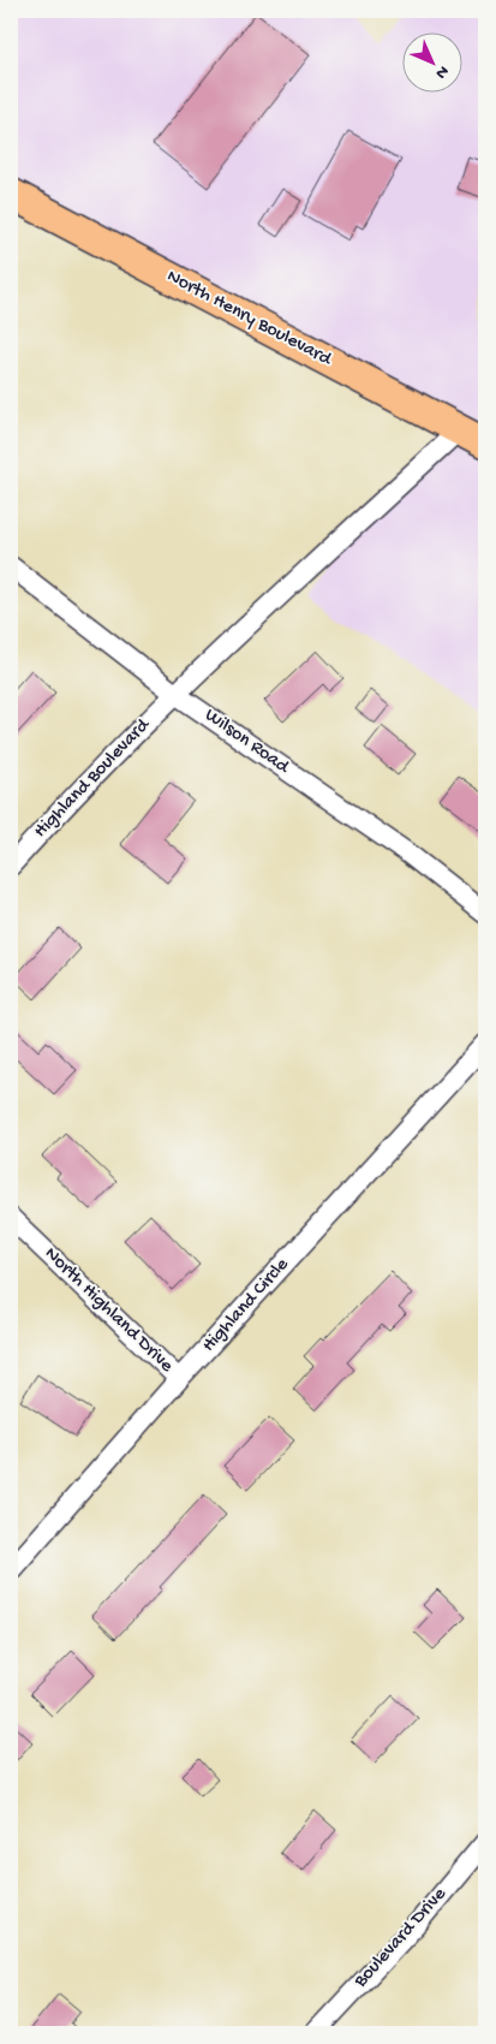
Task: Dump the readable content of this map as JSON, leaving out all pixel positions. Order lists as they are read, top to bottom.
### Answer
{
  "streets": {
    "main road": ["North Henry Boulevard"],
    "street": [
      "Wilson Road",
      "Highland Boulevard",
      "Highland Circle",
      "North Highland Drive",
      "Boulevard Drive"
    ]
  },
  "crossings": [
    ["North Henry Boulevard", "Highland Boulevard"],
    ["Wilson Road", "Highland Boulevard"],
    ["Highland Circle", "North Highland Drive"]
  ],
  "north": "bottom right"
}
